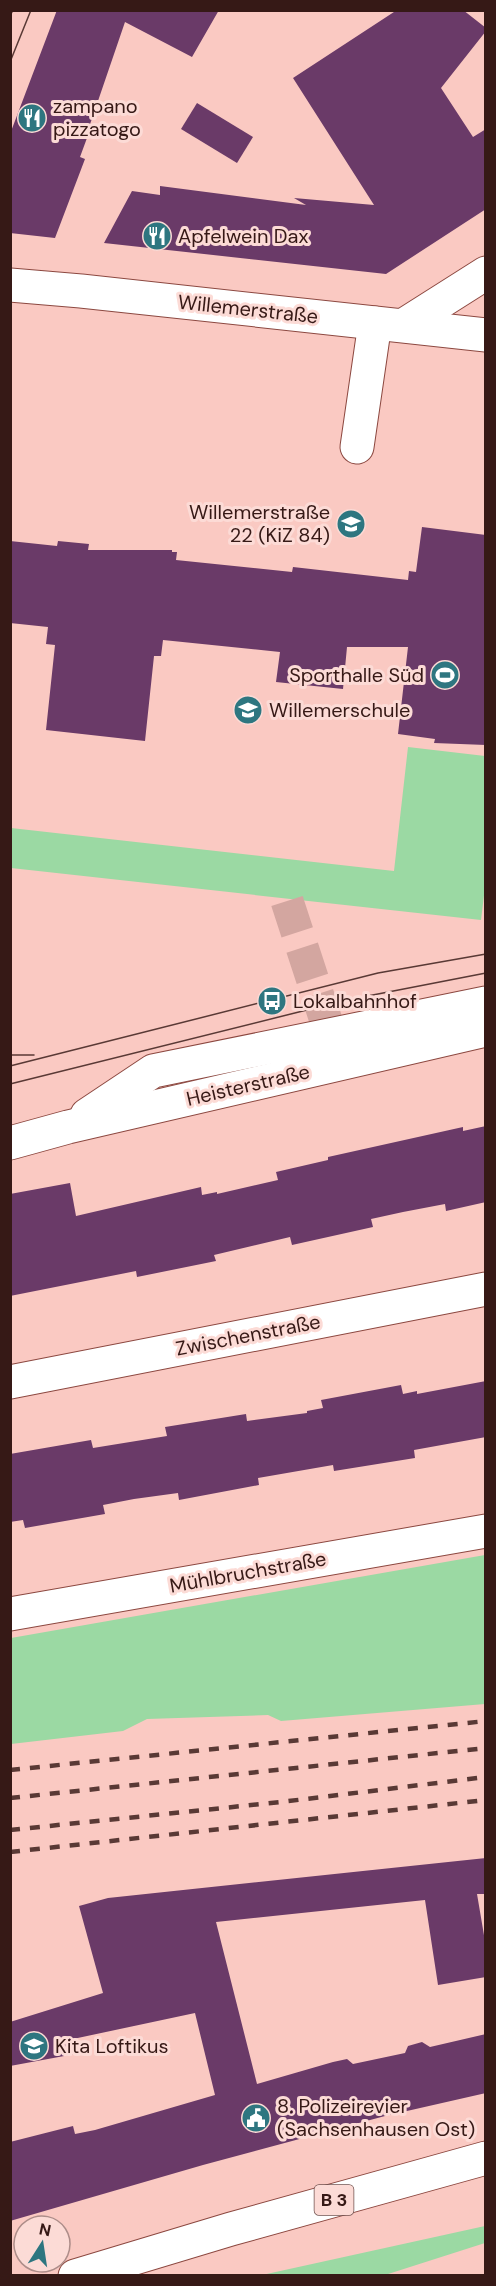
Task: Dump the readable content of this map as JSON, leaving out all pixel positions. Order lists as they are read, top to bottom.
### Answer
{
  "streets": {
    "street": [
      "Willemerstraße",
      "Heisterstraße",
      "Zwischenstraße",
      "Mühlbruchstraße",
      "B 3"
    ]
  },
  "places": {
    "restaurant": ["zampano pizzatogo", "Apfelwein Dax"],
    "school or university": ["Willemerstraße 22 (KiZ 84)", "Willemerschule", "Kita Loftikus"],
    "sports": ["Sporthalle Süd"],
    "bus stop": ["Lokalbahnhof"],
    "public building": ["8. Polizeirevier (Sachsenhausen Ost)"]
  },
  "north": "top"
}
